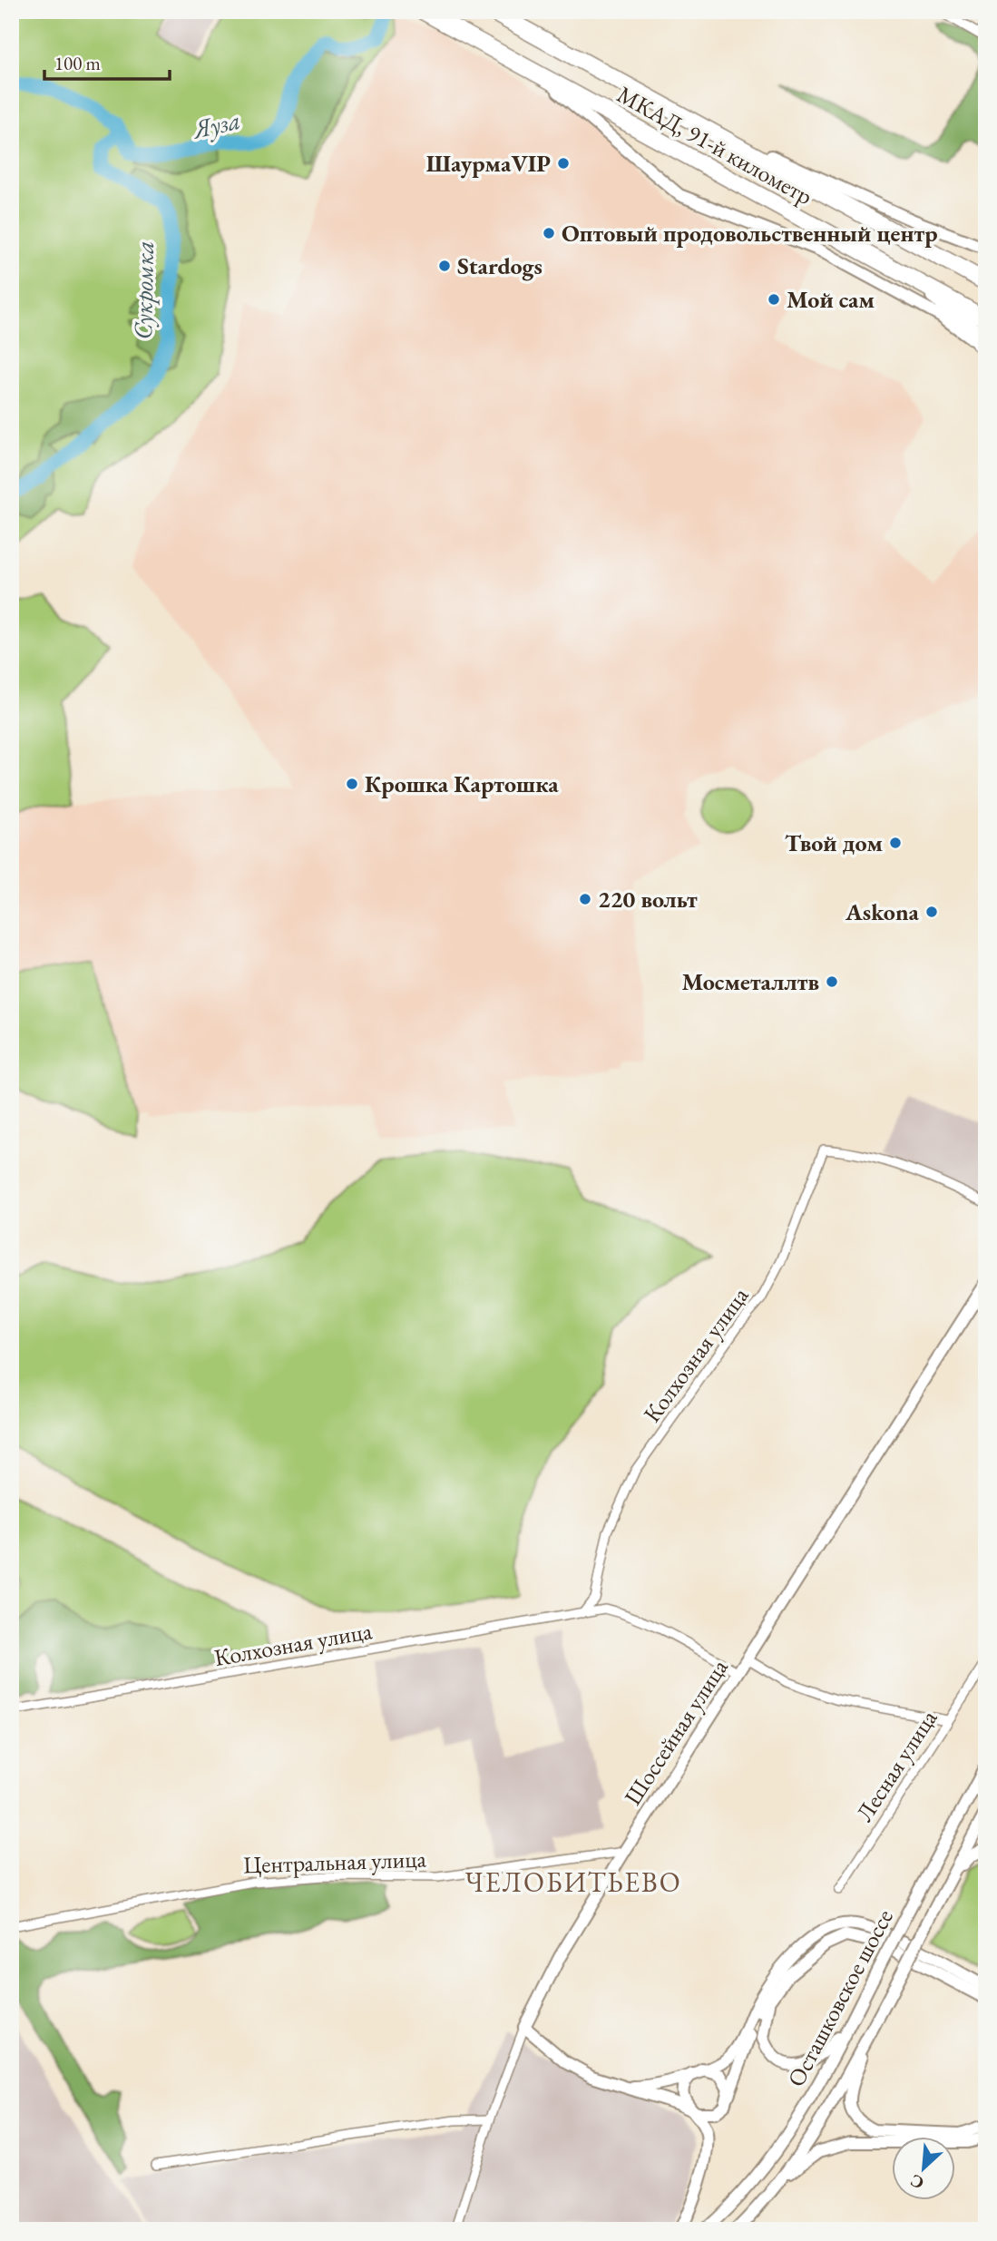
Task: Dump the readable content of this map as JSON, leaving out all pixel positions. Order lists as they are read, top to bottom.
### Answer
{
  "streets": {
    "highway": ["МКАД, 91-й километр"],
    "street": [
      "Колхозная улица",
      "Шоссейная улица",
      "Лесная улица",
      "Центральная улица",
      "Осташковское шоссе"
    ]
  },
  "crossings": [
    ["Колхозная улица", "Шоссейная улица"],
    ["Шоссейная улица", "Центральная улица"]
  ],
  "districts": ["ЧЕЛОБИТЬЕВО"],
  "water": ["Яуза", "Сукромка"],
  "places": [
    "ШаурмаVIP",
    "Оптовый продовольственный центр",
    "Stardogs",
    "Мой сам",
    "Крошка Картошка",
    "Твой дом",
    "220 вольт",
    "Askona",
    "Мосметаллтв"
  ],
  "scale_bar": "100 m",
  "north": "bottom left"
}
